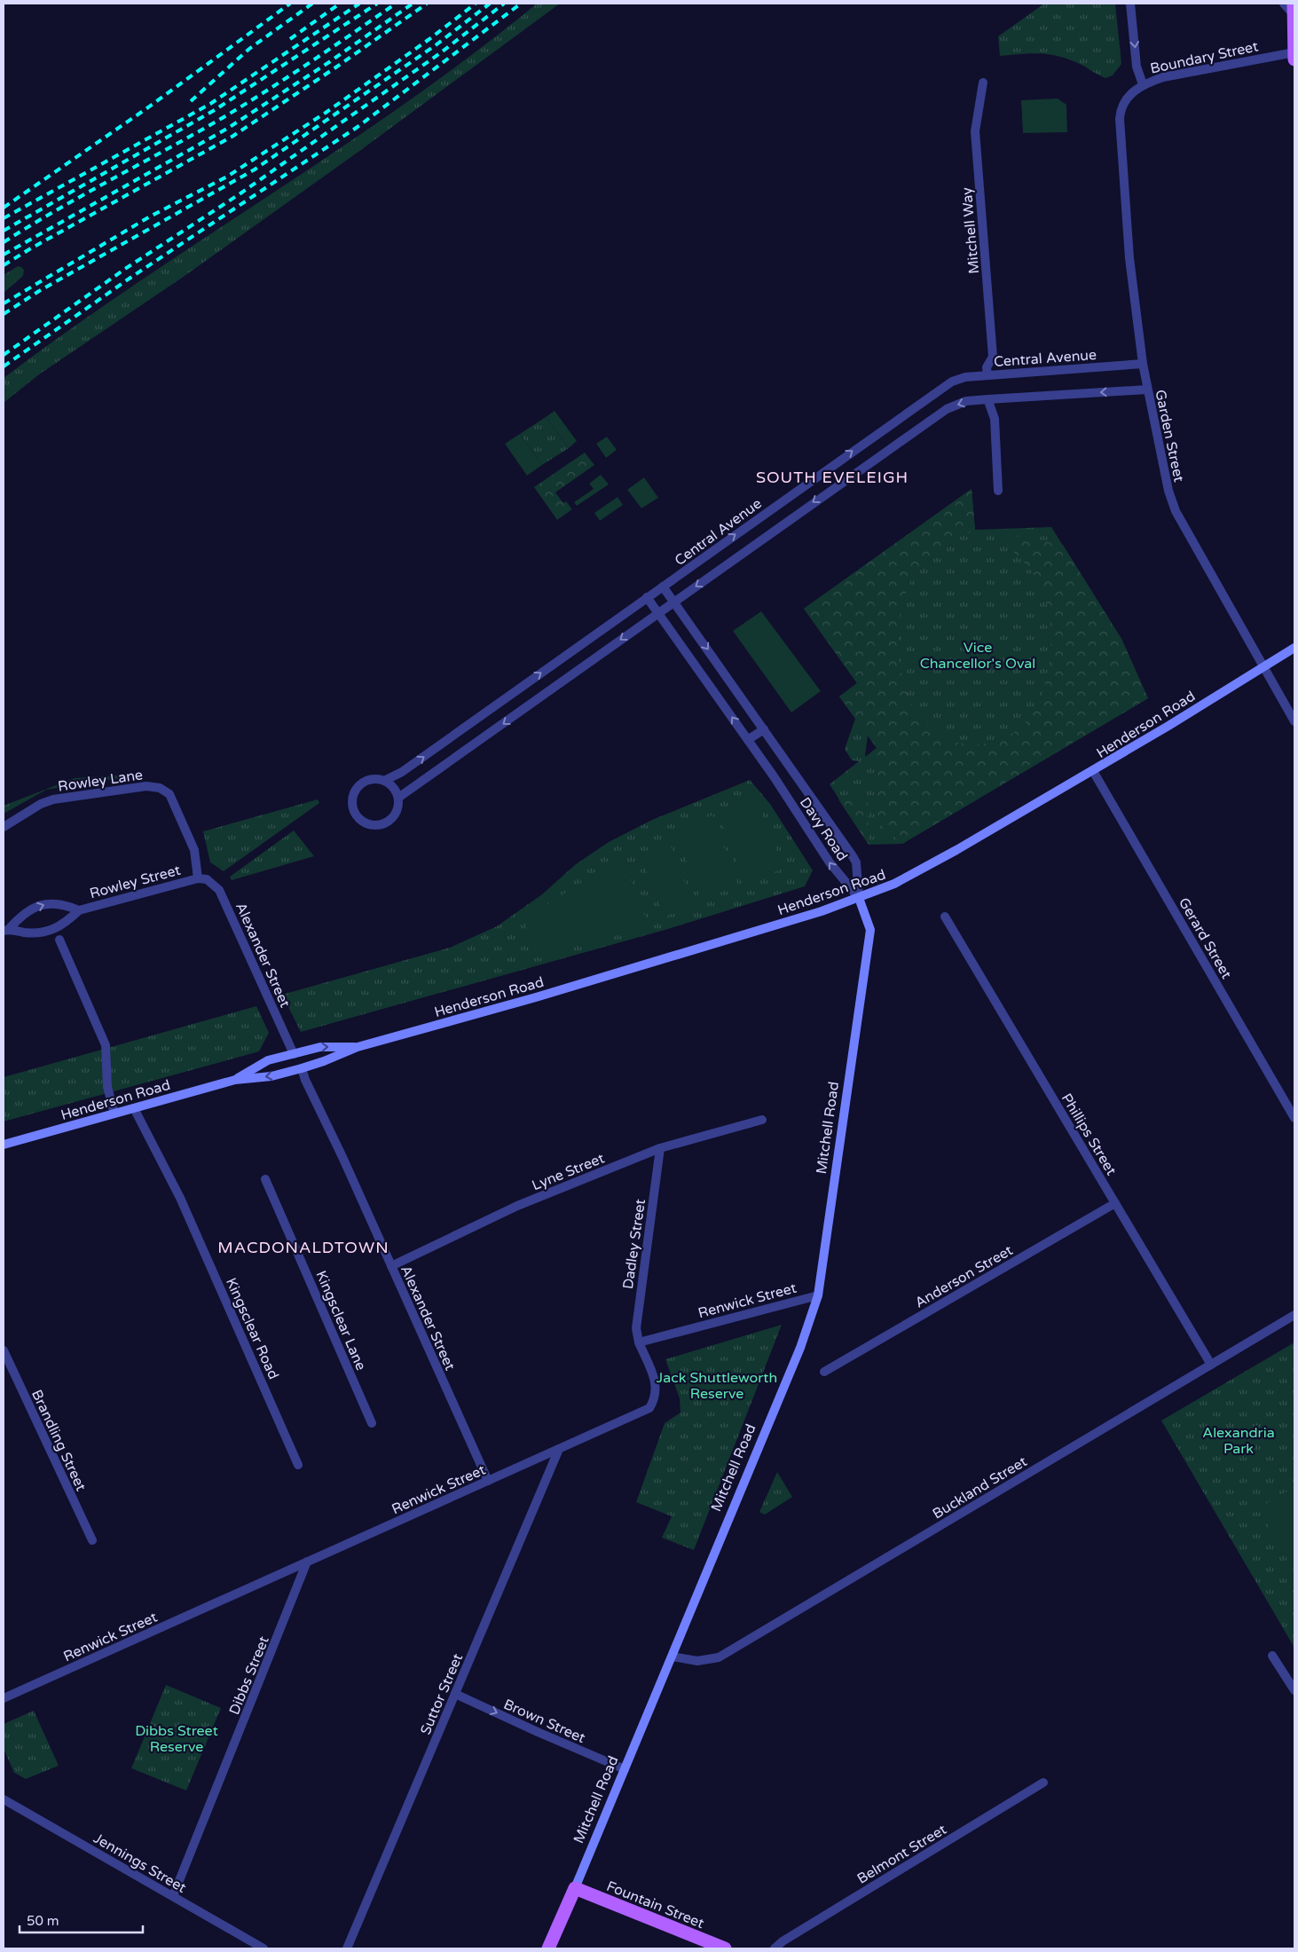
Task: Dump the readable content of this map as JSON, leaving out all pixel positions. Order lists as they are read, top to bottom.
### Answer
{
  "streets": {
    "main road": ["Henderson Road", "Mitchell Road", "Fountain Street"],
    "street": [
      "Boundary Street",
      "Mitchell Way",
      "Central Avenue",
      "Garden Street",
      "Rowley Lane",
      "Davy Road",
      "Rowley Street",
      "Gerard Street",
      "Alexander Street",
      "Phillips Street",
      "Lyne Street",
      "Dadley Street",
      "Anderson Street",
      "Renwick Street",
      "Kingsclear Lane",
      "Kingsclear Road",
      "Brandling Street",
      "Buckland Street",
      "Dibbs Street",
      "Suttor Street",
      "Brown Street",
      "Belmont Street",
      "Jennings Street"
    ]
  },
  "crossings": [
    ["Boundary Street", "Garden Street"],
    ["Mitchell Way", "Central Avenue"],
    ["Central Avenue", "Garden Street"],
    ["Central Avenue", "Davy Road"],
    ["Garden Street", "Henderson Road"],
    ["Henderson Road", "Davy Road"],
    ["Henderson Road", "Gerard Street"],
    ["Henderson Road", "Alexander Street"],
    ["Henderson Road", "Mitchell Road"],
    ["Henderson Road", "Kingsclear Road"],
    ["Rowley Lane", "Rowley Street"],
    ["Rowley Lane", "Alexander Street"],
    ["Davy Road", "Mitchell Road"],
    ["Rowley Street", "Alexander Street"],
    ["Alexander Street", "Lyne Street"],
    ["Alexander Street", "Renwick Street"],
    ["Mitchell Road", "Renwick Street"],
    ["Mitchell Road", "Buckland Street"],
    ["Mitchell Road", "Brown Street"],
    ["Mitchell Road", "Fountain Street"],
    ["Phillips Street", "Anderson Street"],
    ["Phillips Street", "Buckland Street"],
    ["Lyne Street", "Dadley Street"],
    ["Dadley Street", "Renwick Street"],
    ["Renwick Street", "Dibbs Street"],
    ["Renwick Street", "Suttor Street"],
    ["Dibbs Street", "Jennings Street"],
    ["Suttor Street", "Brown Street"]
  ],
  "one_way": ["Brown Street"],
  "districts": ["SOUTH EVELEIGH", "MACDONALDTOWN"],
  "parks": [
    "Vice Chancellor's Oval",
    "Jack Shuttleworth Reserve",
    "Alexandria Park",
    "Dibbs Street Reserve"
  ],
  "scale_bar": "50 m"
}
